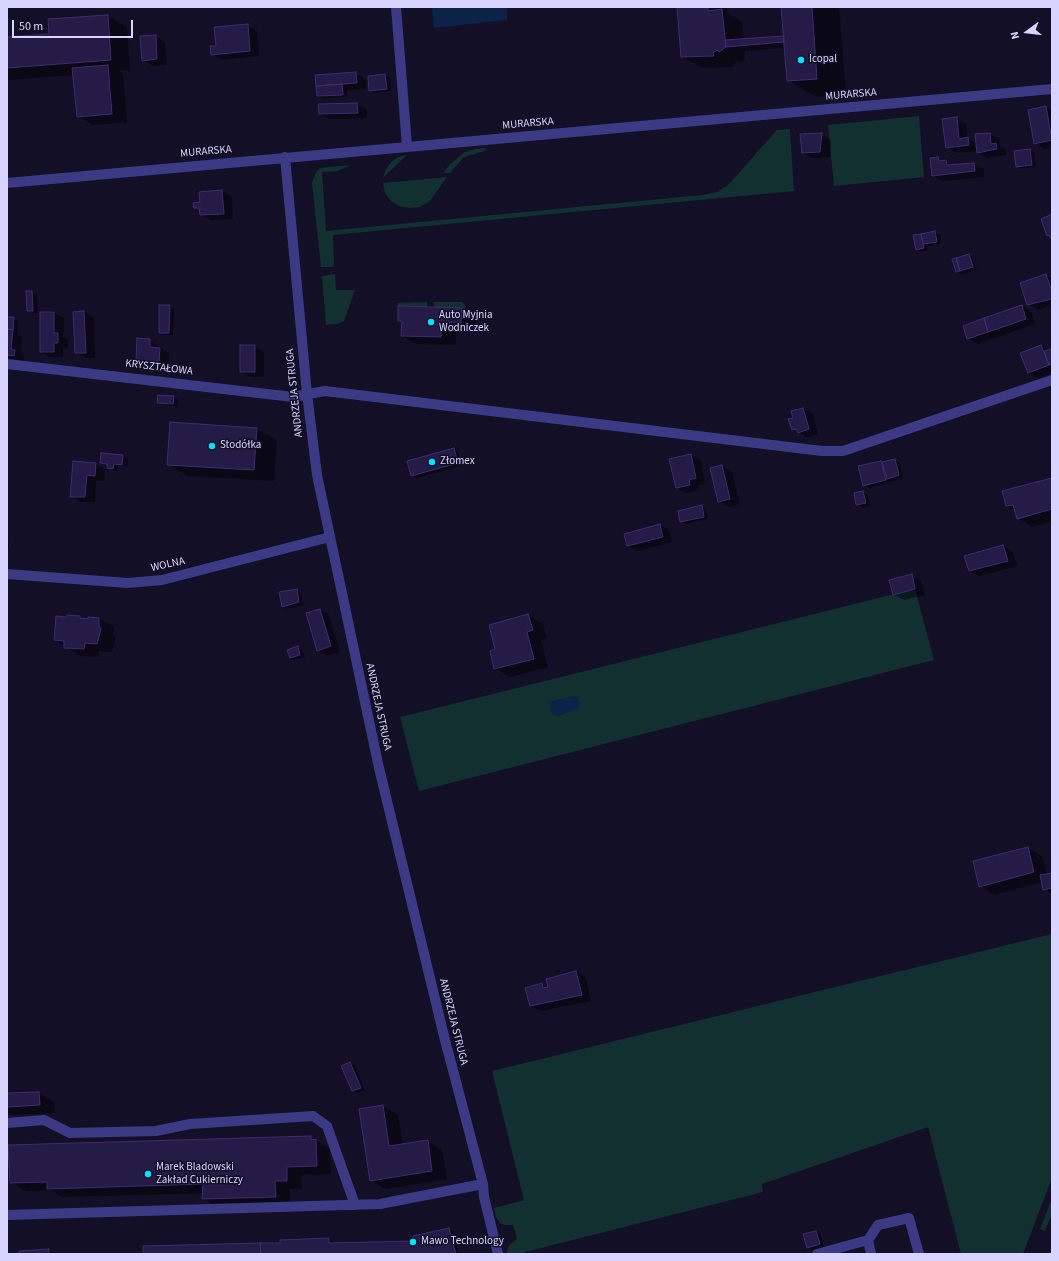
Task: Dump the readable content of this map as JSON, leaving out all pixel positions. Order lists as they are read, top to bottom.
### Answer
{
  "streets": {
    "street": [
      "MURARSKA",
      "KRYSZTAŁOWA",
      "ANDRZEJA STRUGA",
      "WOLNA"
    ]
  },
  "crossings": [
    ["MURARSKA", "ANDRZEJA STRUGA"],
    ["KRYSZTAŁOWA", "ANDRZEJA STRUGA"],
    ["ANDRZEJA STRUGA", "WOLNA"]
  ],
  "places": [
    "Icopal",
    "Auto Myjnia Wodniczek",
    "Stodółka",
    "Złomex",
    "Marek Bladowski Zakład Cukierniczy",
    "Mawo Technology"
  ],
  "scale_bar": "50 m",
  "north": "left"
}
